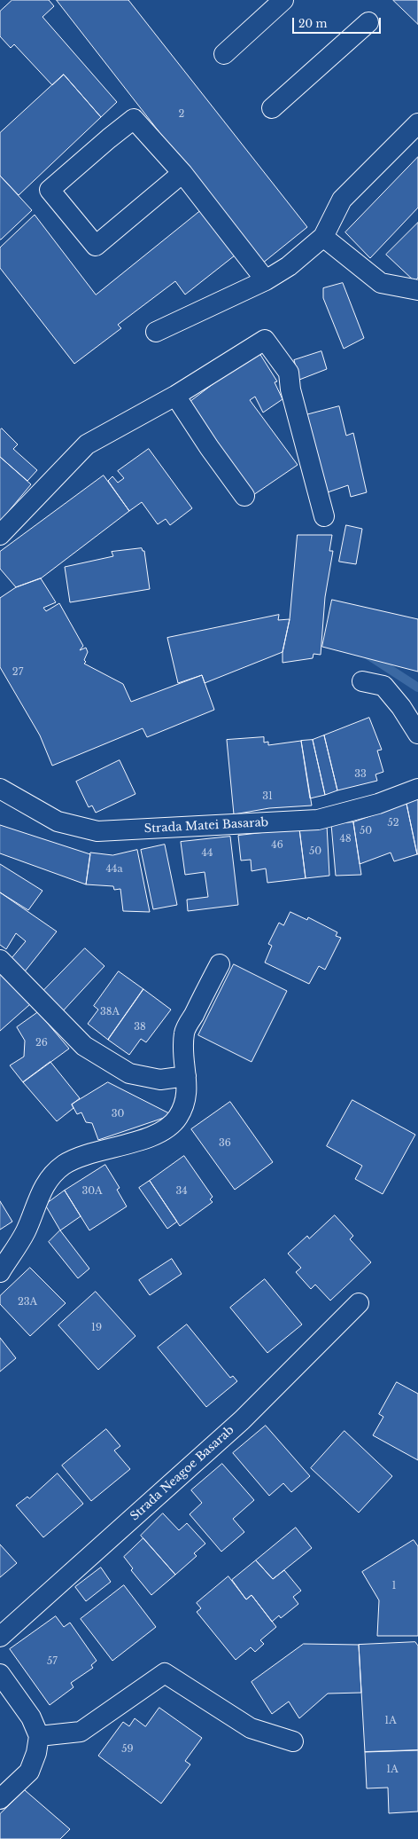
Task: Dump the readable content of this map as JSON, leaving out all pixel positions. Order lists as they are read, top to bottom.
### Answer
{
  "streets": {
    "street": ["Strada Matei Basarab", "Strada Neagoe Basarab"]
  },
  "house_numbers": [
    "2",
    "27",
    "33",
    "31",
    "52",
    "50",
    "48",
    "46",
    "50",
    "44",
    "44a",
    "38A",
    "38",
    "26",
    "30",
    "36",
    "30A",
    "34",
    "23A",
    "19",
    "1",
    "57",
    "1A",
    "59",
    "1A"
  ],
  "scale_bar": "20 m"
}
